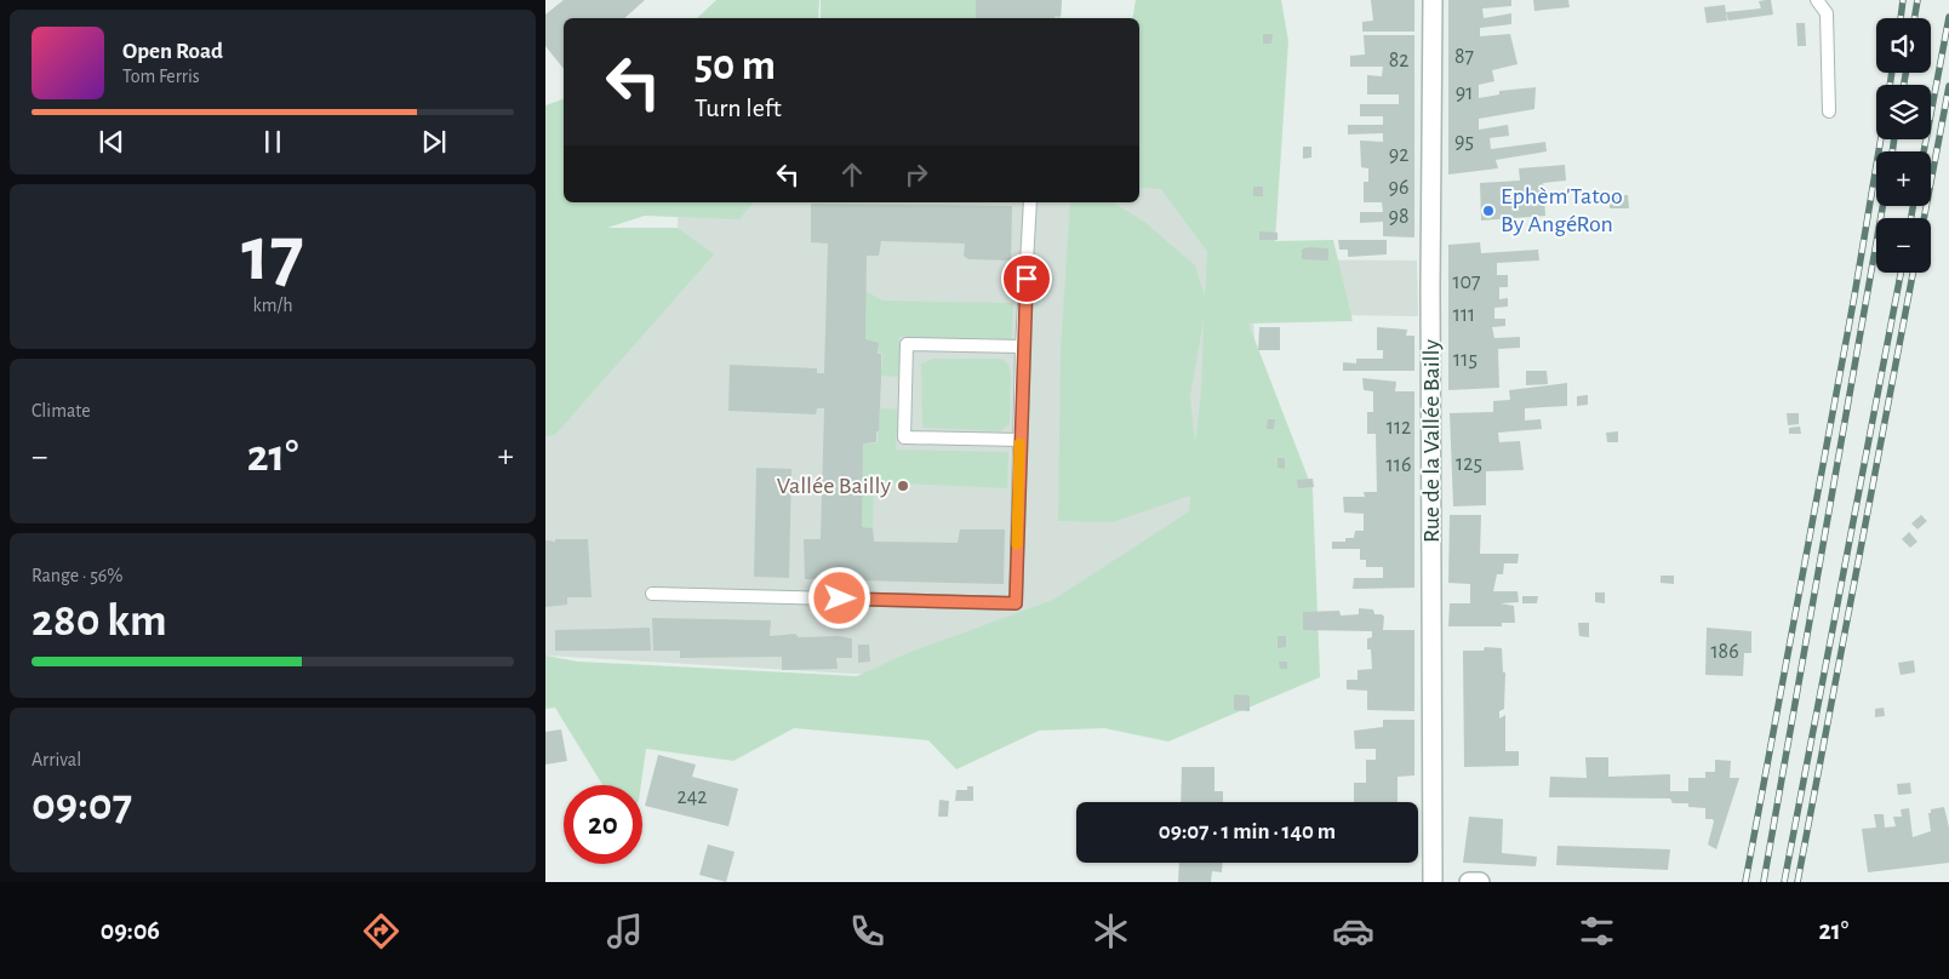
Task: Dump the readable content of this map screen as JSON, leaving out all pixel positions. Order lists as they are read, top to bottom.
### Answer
{
  "streets": {
    "street": ["Rue de la Vallée Bailly"]
  },
  "places": ["Ephèm'Tatoo By AngéRon", "Vallée Bailly"],
  "house_numbers": [
    "87",
    "82",
    "91",
    "95",
    "92",
    "96",
    "98",
    "107",
    "111",
    "115",
    "112",
    "125",
    "116",
    "186",
    "242"
  ],
  "page": {
    "map_buttons": ["+", "−"],
    "turn": ["50 m", "Turn left"],
    "song": ["Open Road", "Tom Ferris"],
    "tile": [
      ["17", "km/h"],
      "Climate",
      ["Range · 56%", "280 km"],
      ["Arrival", "09:07"]
    ],
    "heat": ["−", "21°", "+"],
    "limit": "20",
    "trip": "09:07 · 1 min · 140 m",
    "tabs": ["09:06", "21°"]
  }
}
